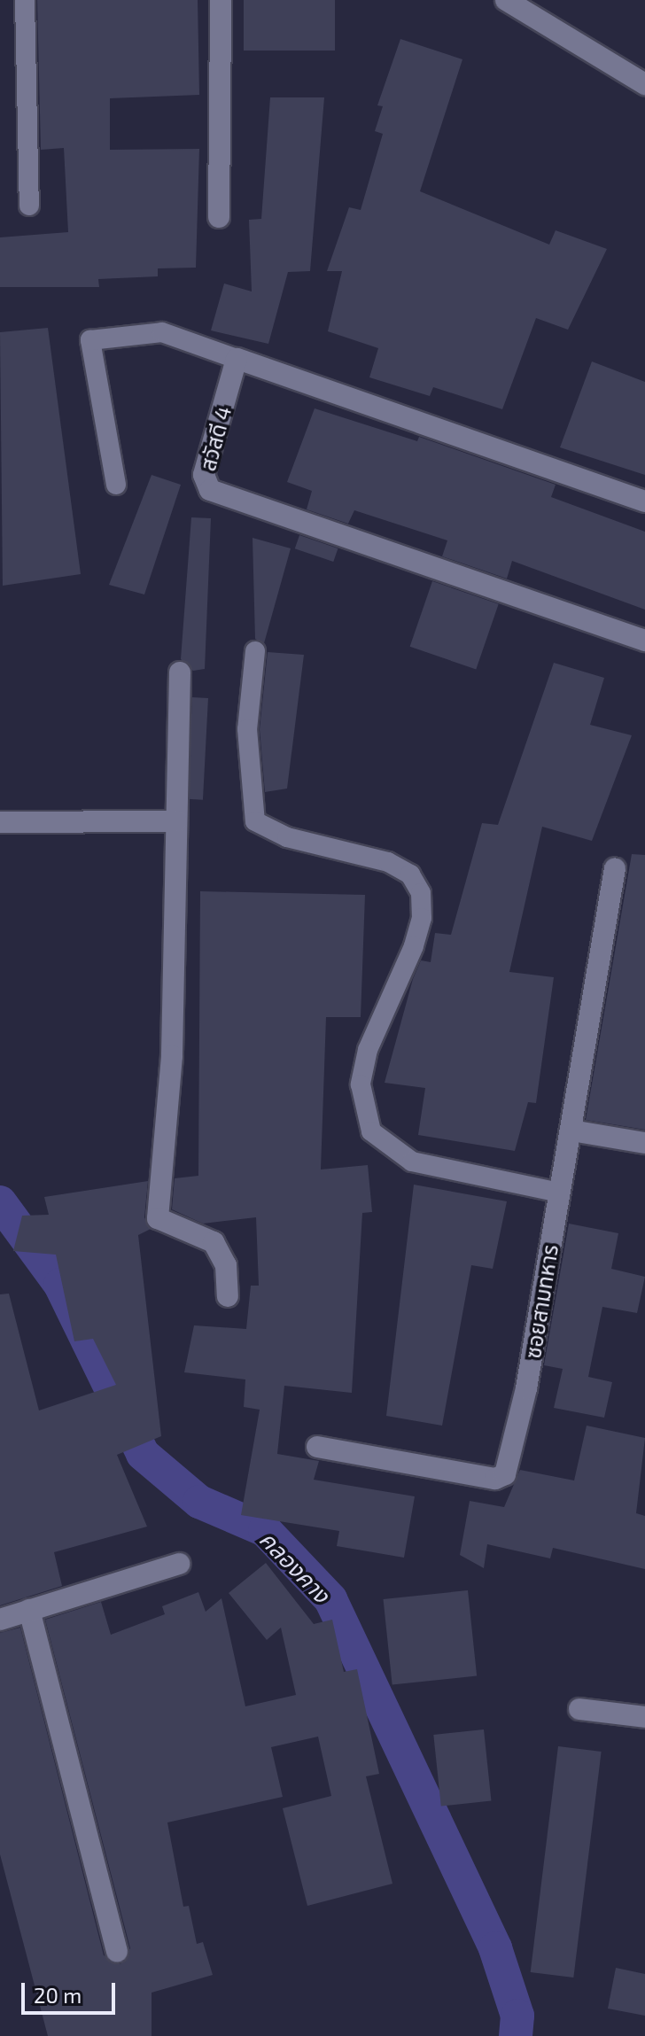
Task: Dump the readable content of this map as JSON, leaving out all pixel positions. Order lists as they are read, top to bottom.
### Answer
{
  "streets": {
    "street": ["สวัสดี 4", "ซอยสามทหาร"]
  },
  "water": ["คลองคาง"],
  "scale_bar": "20 m"
}
